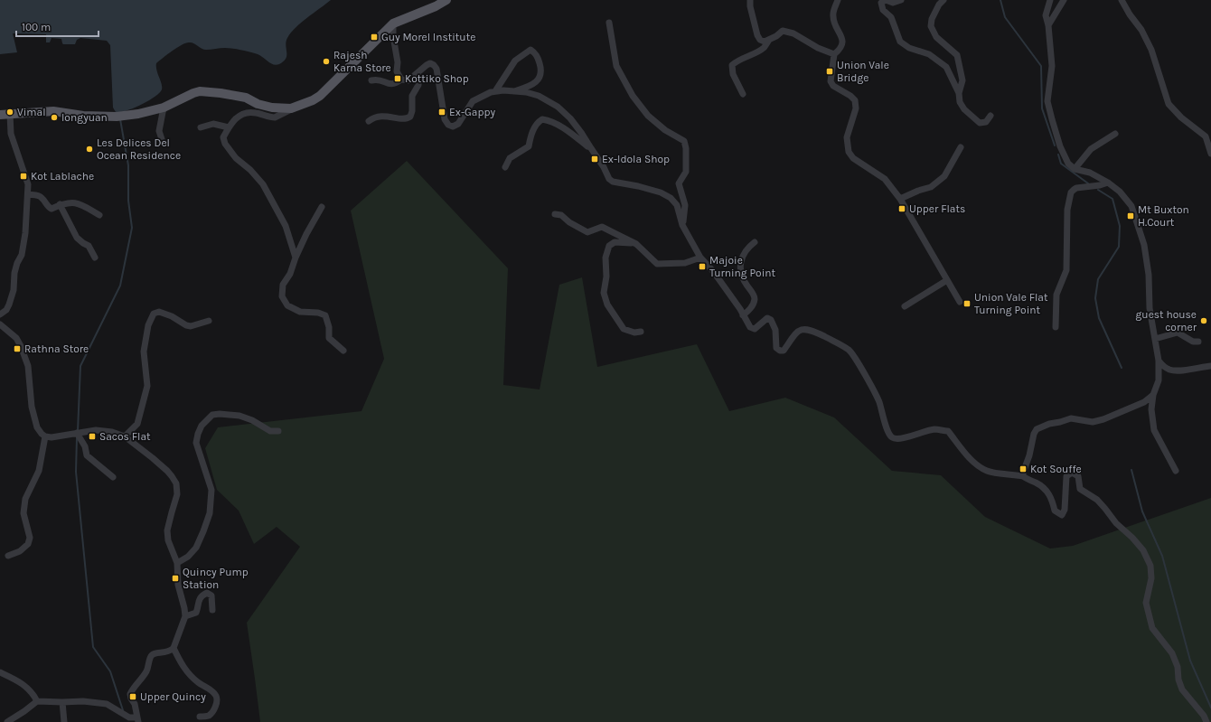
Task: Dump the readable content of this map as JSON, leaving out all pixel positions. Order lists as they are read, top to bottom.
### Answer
{
  "places": {
    "transit": [
      "Guy Morel Institute",
      "Union Vale Bridge",
      "Kottiko Shop",
      "Ex-Gappy",
      "Ex-Idola Shop",
      "Kot Lablache",
      "Upper Flats",
      "Mt Buxton H.Court",
      "Majoie Turning Point",
      "Union Vale Flat Turning Point",
      "Rathna Store",
      "Sacos Flat",
      "Kot Souffe",
      "Quincy Pump Station",
      "Upper Quincy"
    ],
    "other": [
      "Rajesh Karna Store",
      "Vimal",
      "longyuan",
      "Les Delices Del Ocean Residence",
      "guest house corner"
    ]
  },
  "scale_bar": "100 m"
}
